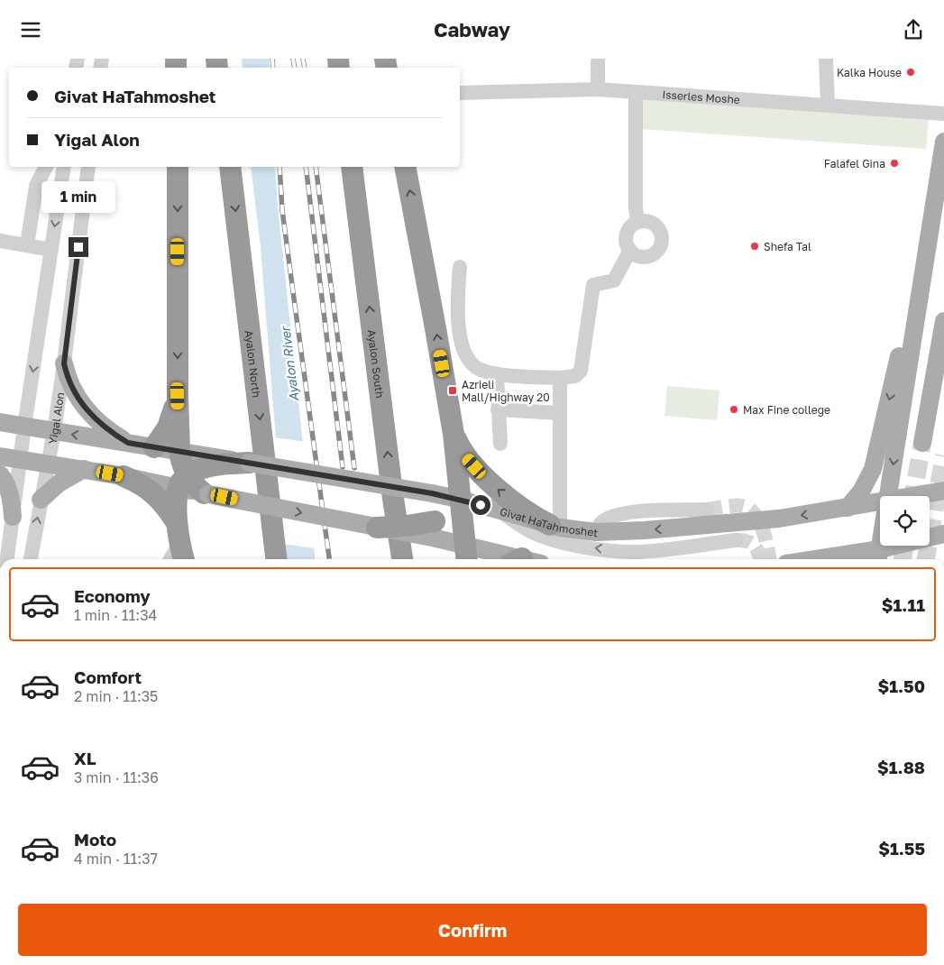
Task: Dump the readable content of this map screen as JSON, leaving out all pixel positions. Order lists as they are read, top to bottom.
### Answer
{
  "streets": {
    "highway": ["Ayalon North", "Ayalon South"],
    "main road": ["Givat HaTahmoshet"],
    "street": ["Isserles Moshe", "Yigal Alon"]
  },
  "one_way": ["Givat HaTahmoshet"],
  "water": ["Ayalon River"],
  "places": {
    "other": [
      "Kalka House",
      "Falafel Gina",
      "Shefa Tal",
      "Max Fine college"
    ],
    "transit": ["Azrieli Mall/Highway 20"]
  },
  "page": {
    "header": "Cabway",
    "banner": ["Givat HaTahmoshet", "Yigal Alon"],
    "bubble": "1 min",
    "list": [
      {
        "name": "Economy",
        "note": "1 min · 11:34",
        "value": "$1.11"
      },
      {
        "name": "Comfort",
        "note": "2 min · 11:35",
        "value": "$1.50"
      },
      {
        "name": "XL",
        "note": "3 min · 11:36",
        "value": "$1.88"
      },
      {
        "name": "Moto",
        "note": "4 min · 11:37",
        "value": "$1.55"
      }
    ],
    "buttons": "Confirm"
  }
}
